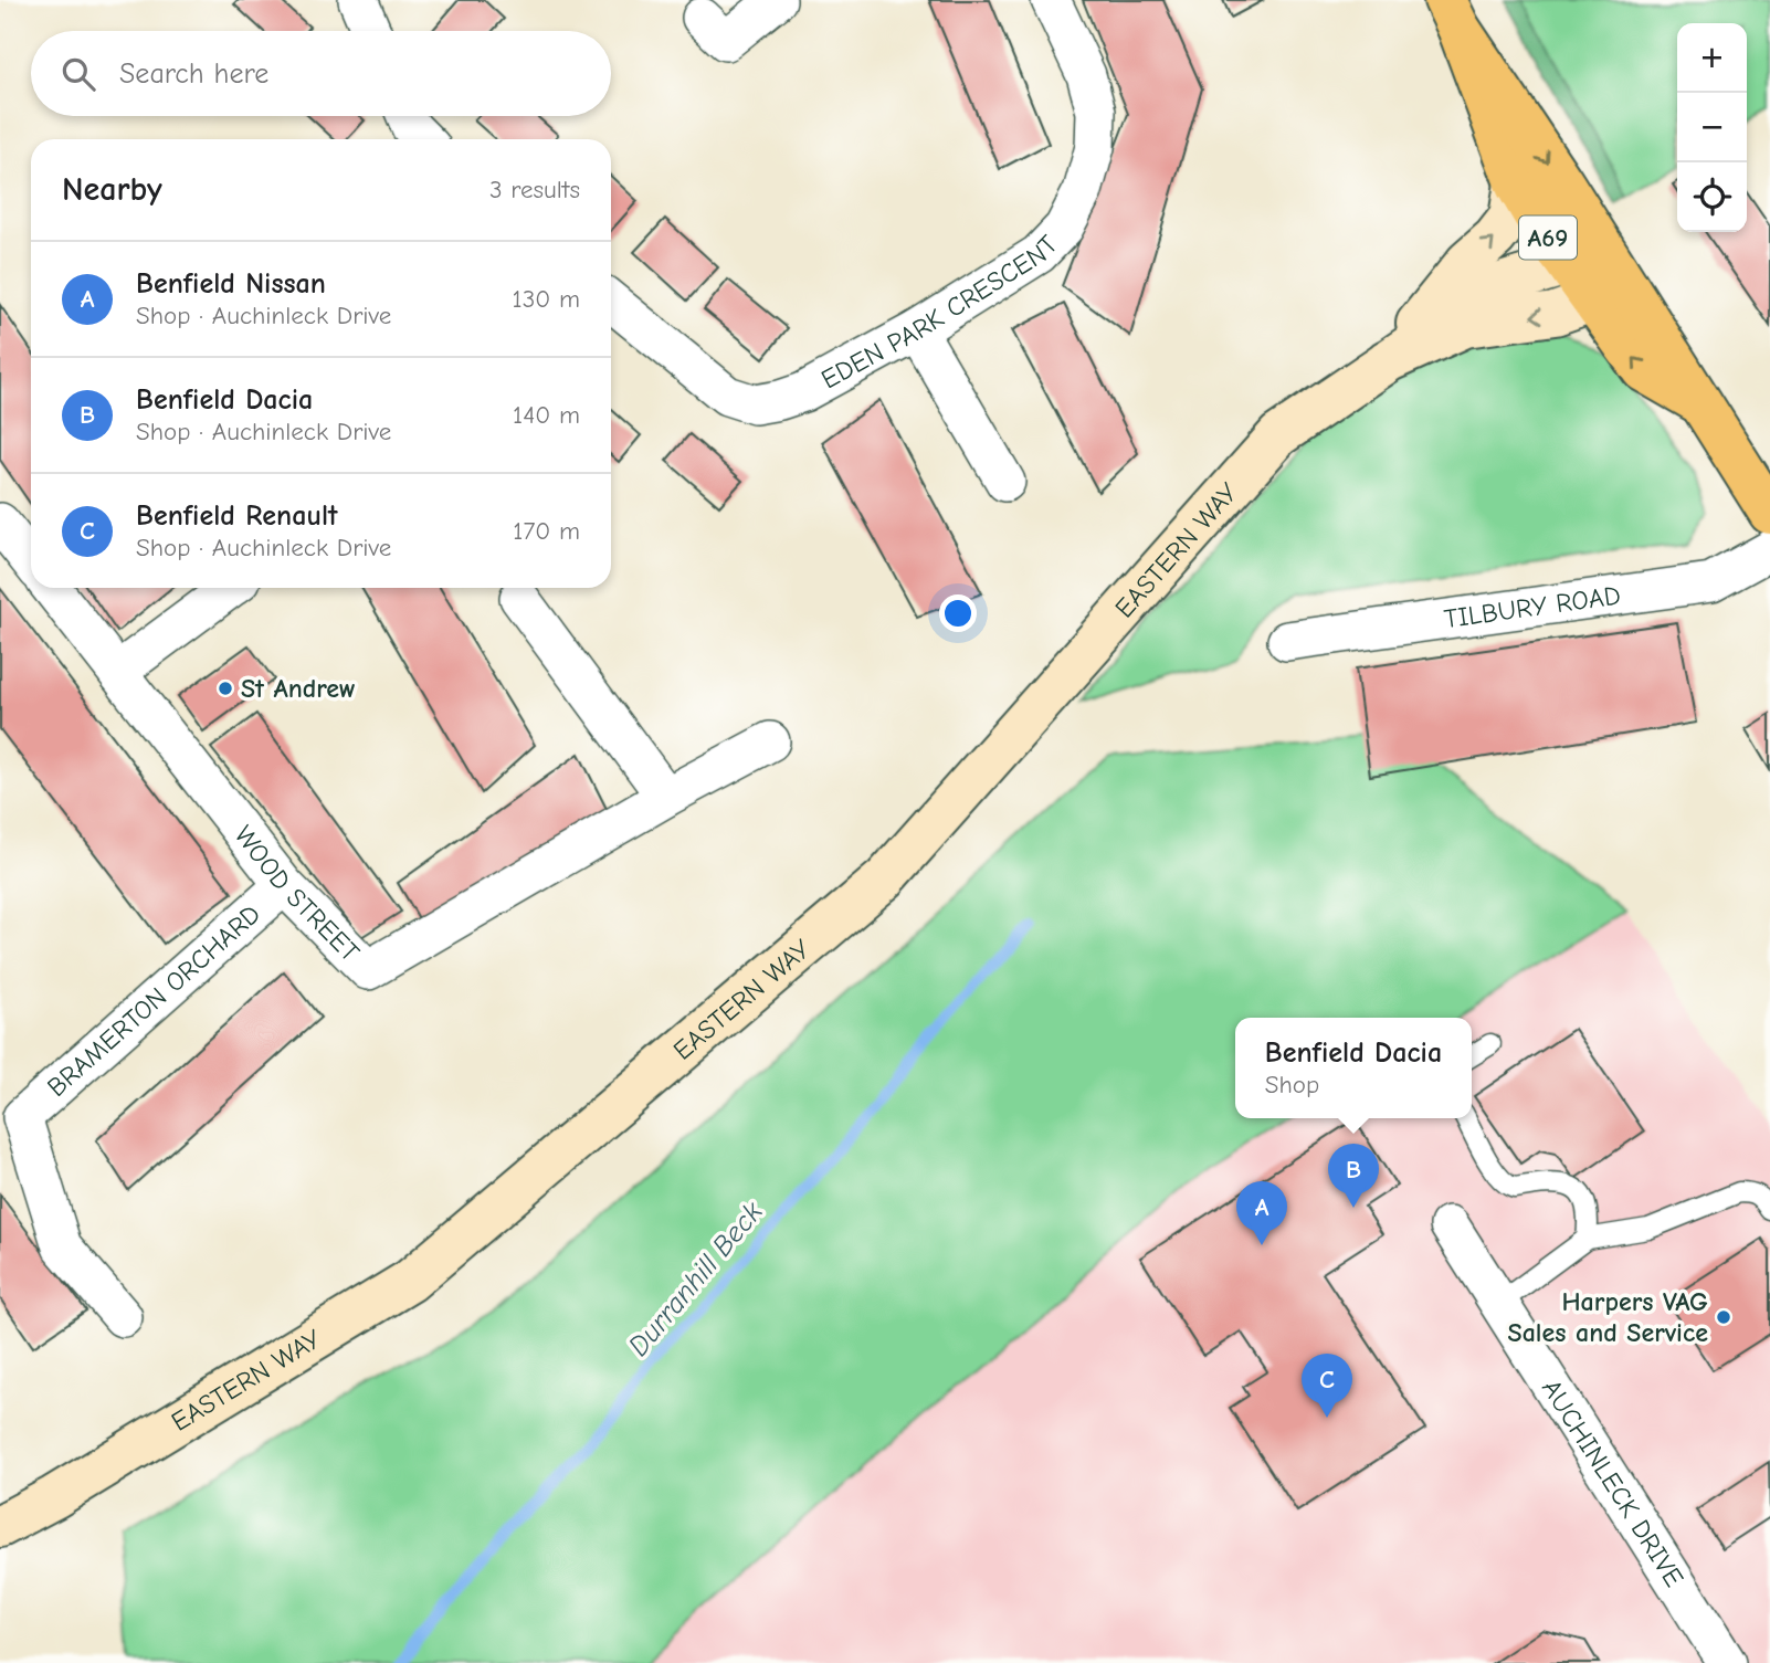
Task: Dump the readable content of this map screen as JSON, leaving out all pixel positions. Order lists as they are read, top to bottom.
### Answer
{
  "streets": {
    "main road": ["A69"],
    "street": [
      "EDEN PARK CRESCENT",
      "EASTERN WAY",
      "TILBURY ROAD",
      "WOOD STREET",
      "BRAMERTON ORCHARD",
      "AUCHINLECK DRIVE"
    ]
  },
  "crossings": [
    ["A69", "EASTERN WAY"],
    ["WOOD STREET", "BRAMERTON ORCHARD"]
  ],
  "water": ["Durranhill Beck"],
  "places": ["St Andrew", "Harpers VAG Sales and Service"],
  "page": {
    "map_buttons": ["+", "−"],
    "search": "Search here",
    "heading": ["Nearby", "3 results"],
    "list": [
      {
        "mark": "A",
        "name": "Benfield Nissan",
        "note": "Shop · Auchinleck Drive",
        "value": "130 m"
      },
      {
        "mark": "B",
        "name": "Benfield Dacia",
        "note": "Shop · Auchinleck Drive",
        "value": "140 m"
      },
      {
        "mark": "C",
        "name": "Benfield Renault",
        "note": "Shop · Auchinleck Drive",
        "value": "170 m"
      }
    ],
    "popup": ["Benfield Dacia", "Shop"],
    "pins": ["B", "A", "C"]
  }
}
